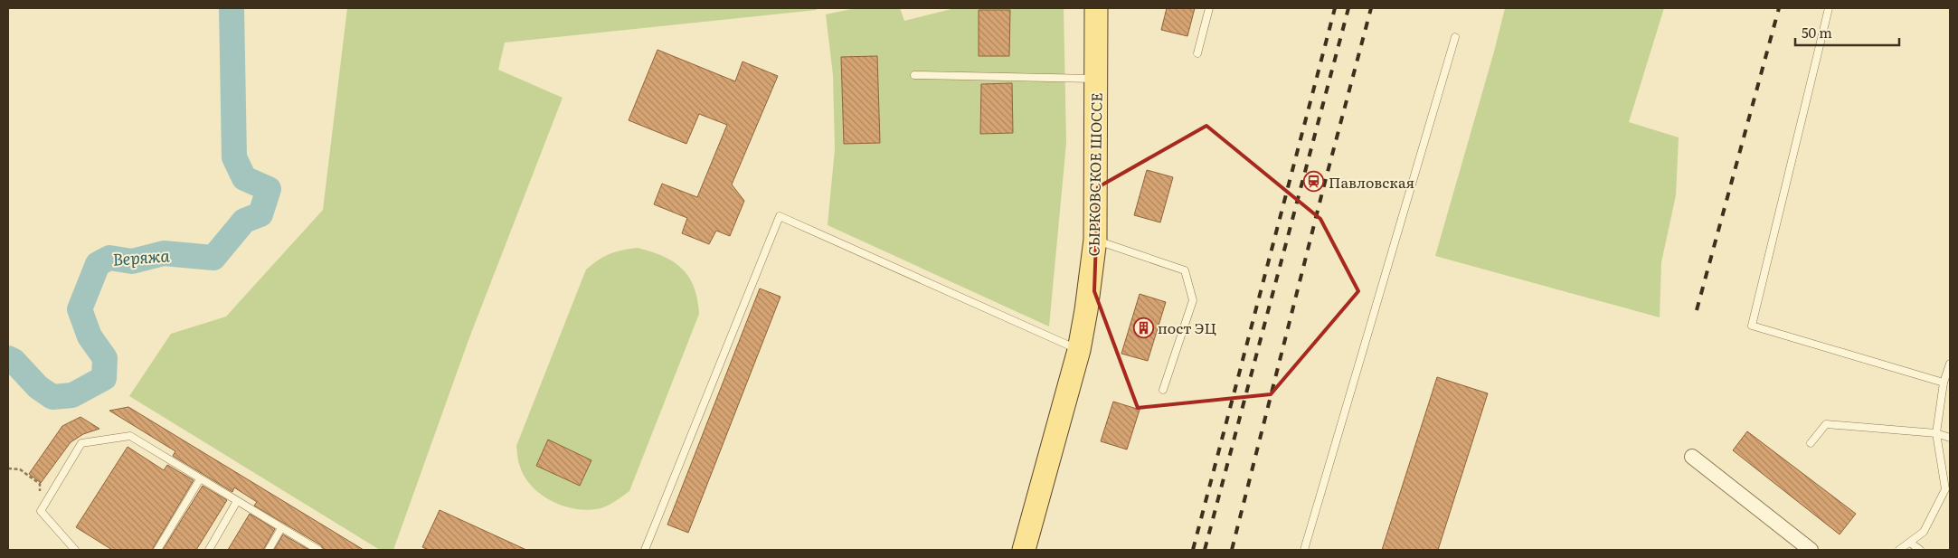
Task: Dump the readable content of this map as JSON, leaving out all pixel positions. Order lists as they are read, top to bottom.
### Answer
{
  "streets": {
    "main road": ["СЫРКОВСКОЕ ШОССЕ"]
  },
  "water": ["Веряжа"],
  "places": {
    "station": ["Павловская"],
    "building": ["пост ЭЦ"]
  },
  "scale_bar": "50 m"
}
